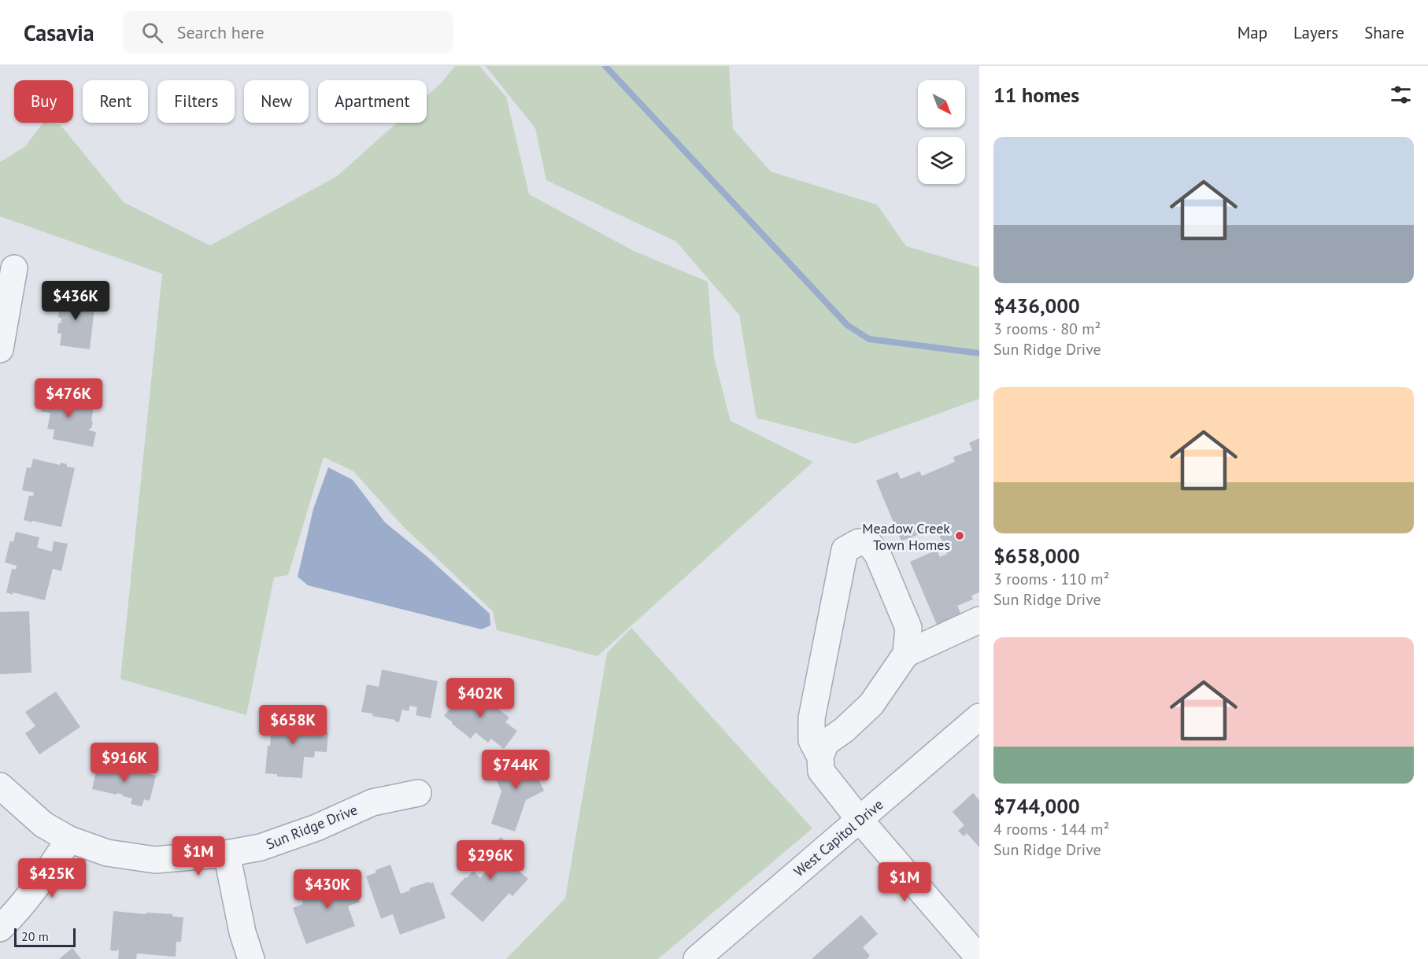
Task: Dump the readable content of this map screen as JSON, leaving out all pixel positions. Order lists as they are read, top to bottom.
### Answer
{
  "streets": {
    "street": ["Sun Ridge Drive", "West Capitol Drive"]
  },
  "places": ["Meadow Creek Town Homes"],
  "scale_bar": "20 m",
  "north": "bottom right",
  "page": {
    "header": "Casavia",
    "search": "Search here",
    "nav": ["Map", "Layers", "Share"],
    "heading": "11 homes",
    "chip": [
      "Buy",
      "Rent",
      "Filters",
      "New",
      "Apartment"
    ],
    "list": [
      {
        "name": "$436,000",
        "note": "3 rooms · 80 m² · Sun Ridge Drive"
      },
      {
        "name": "$658,000",
        "note": "3 rooms · 110 m² · Sun Ridge Drive"
      },
      {
        "name": "$744,000",
        "note": "4 rooms · 144 m² · Sun Ridge Drive"
      }
    ],
    "price": [
      "$436K",
      "$476K",
      "$402K",
      "$658K",
      "$916K",
      "$744K",
      "$1M",
      "$296K",
      "$425K",
      "$1M",
      "$430K"
    ],
    "scale": "20 m"
  }
}
